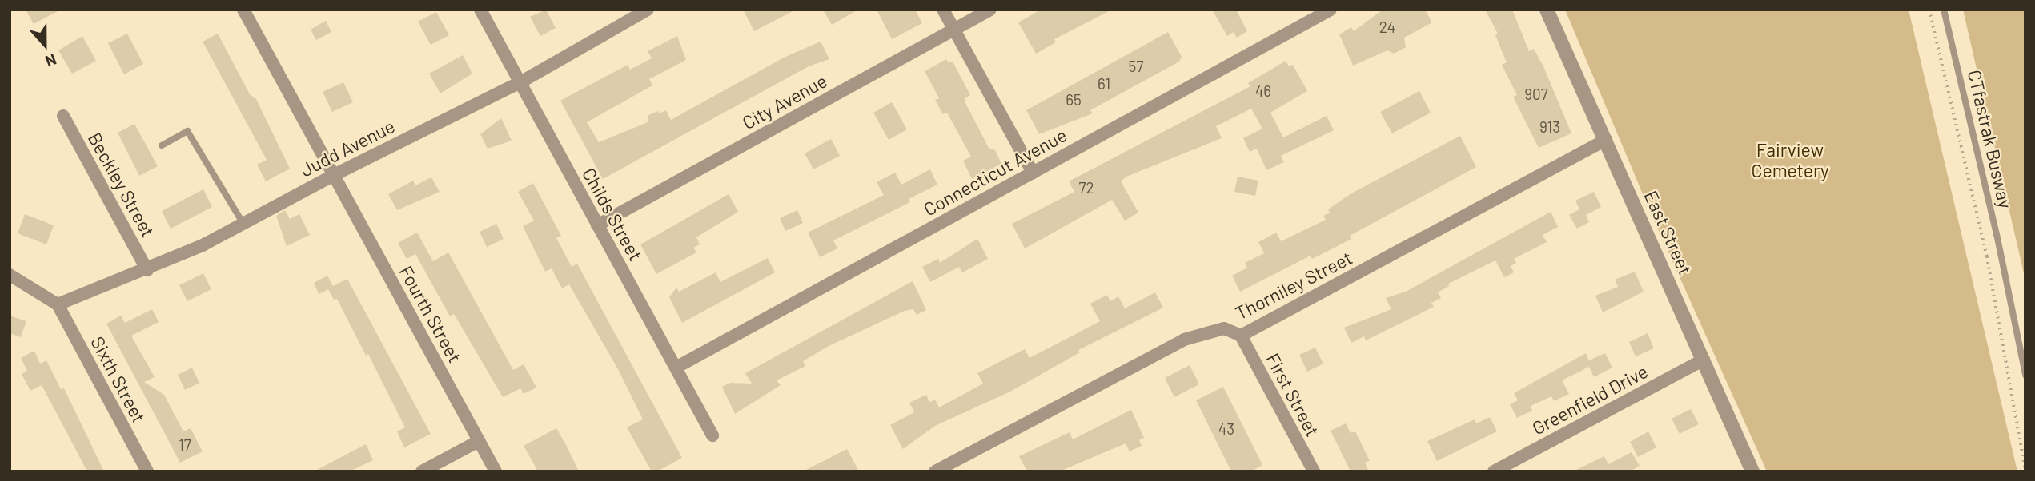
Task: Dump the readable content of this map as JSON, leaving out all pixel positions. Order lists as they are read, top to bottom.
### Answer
{
  "streets": {
    "street": [
      "City Avenue",
      "Judd Avenue",
      "Connecticut Avenue",
      "Beckley Street",
      "Childs Street",
      "East Street",
      "Thorniley Street",
      "Fourth Street",
      "Sixth Street",
      "First Street",
      "Greenfield Drive"
    ],
    "lane": ["CTfastrak Busway"]
  },
  "crossings": [
    ["City Avenue", "Childs Street"],
    ["Judd Avenue", "Beckley Street"],
    ["Judd Avenue", "Childs Street"],
    ["Judd Avenue", "Fourth Street"],
    ["Judd Avenue", "Sixth Street"],
    ["Connecticut Avenue", "Childs Street"],
    ["East Street", "Thorniley Street"],
    ["East Street", "Greenfield Drive"],
    ["Thorniley Street", "First Street"]
  ],
  "parks": ["Fairview Cemetery"],
  "house_numbers": [
    "24",
    "57",
    "61",
    "46",
    "907",
    "65",
    "913",
    "72",
    "43",
    "17"
  ],
  "north": "bottom"
}
